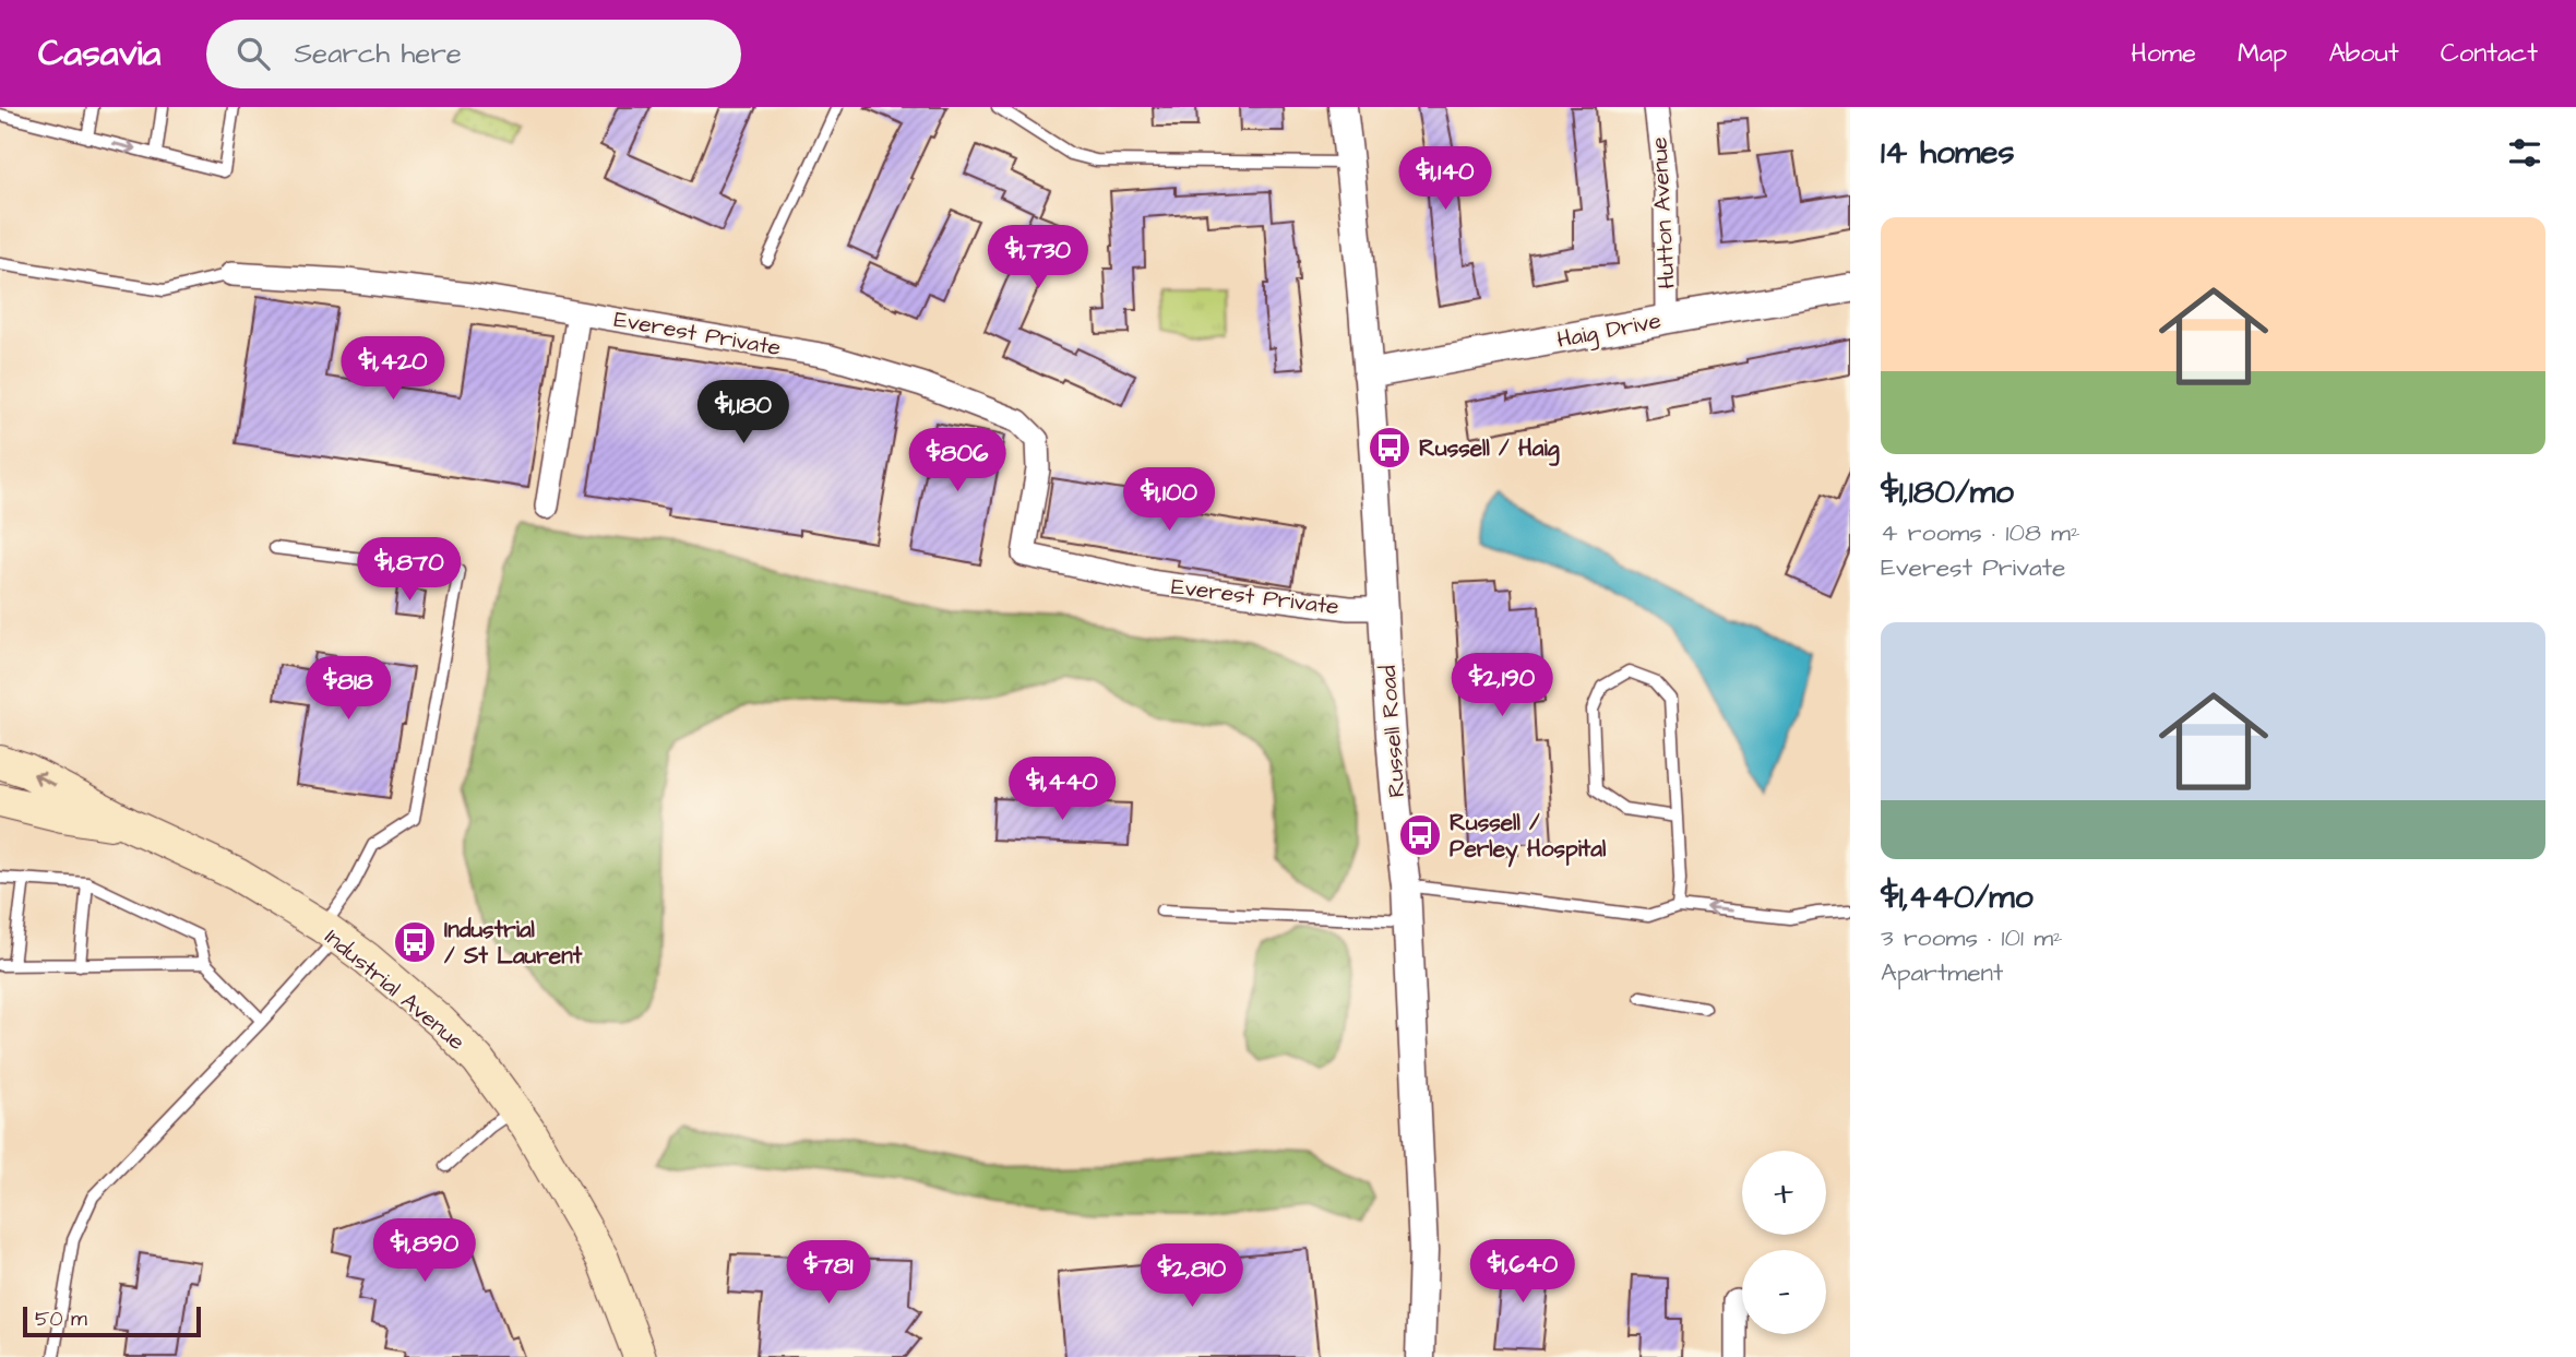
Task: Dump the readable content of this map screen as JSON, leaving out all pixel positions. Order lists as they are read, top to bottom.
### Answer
{
  "streets": {
    "main road": ["Industrial Avenue"],
    "street": [
      "Hutton Avenue",
      "Haig Drive",
      "Everest Private",
      "Russell Road"
    ]
  },
  "crossings": [
    ["Hutton Avenue", "Haig Drive"],
    ["Haig Drive", "Russell Road"],
    ["Everest Private", "Russell Road"]
  ],
  "places": {
    "bus stop": ["Russell / Haig", "Russell / Perley Hospital", "Industrial / St Laurent"]
  },
  "scale_bar": "50 m",
  "page": {
    "header": "Casavia",
    "search": "Search here",
    "nav": [
      "Home",
      "Map",
      "About",
      "Contact"
    ],
    "heading": "14 homes",
    "price": [
      "$1,140",
      "$1,730",
      "$1,420",
      "$1,180",
      "$806",
      "$1,100",
      "$1,870",
      "$2,190",
      "$818",
      "$1,440",
      "$1,890",
      "$1,640",
      "$781",
      "$2,810"
    ],
    "list": [
      {
        "name": "$1,180/mo",
        "note": "4 rooms · 108 m² · Everest Private"
      },
      {
        "name": "$1,440/mo",
        "note": "3 rooms · 101 m² · Apartment"
      }
    ],
    "map_buttons": ["+", "−"],
    "scale": "50 m"
  }
}
